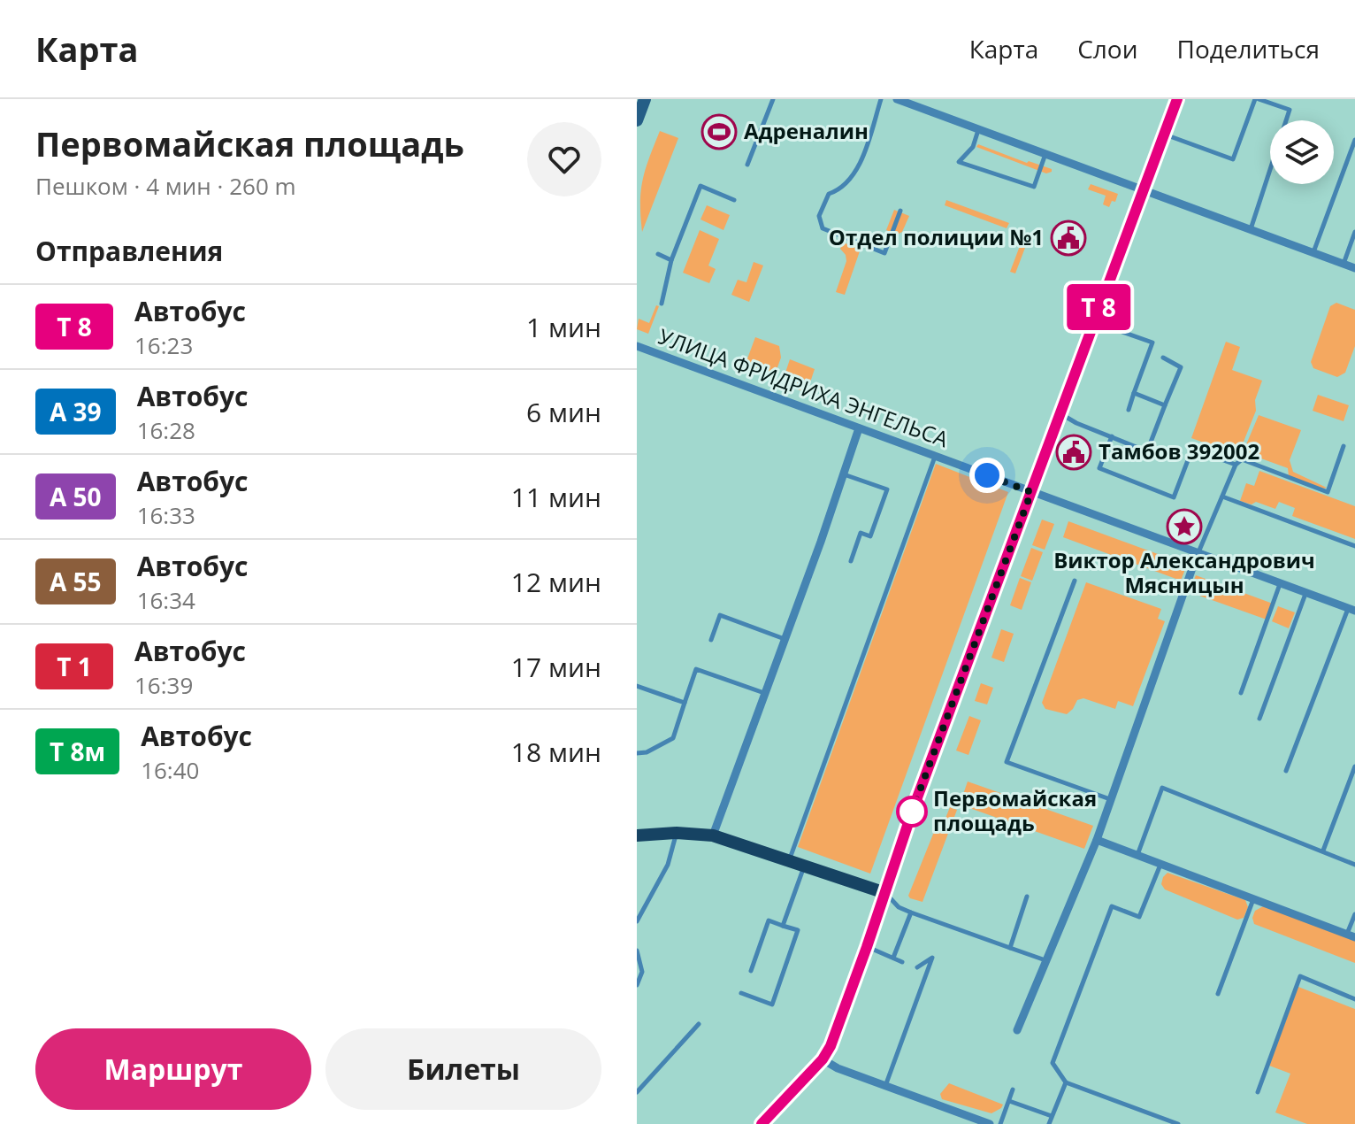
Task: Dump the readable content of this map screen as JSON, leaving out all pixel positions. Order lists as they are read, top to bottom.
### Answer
{
  "streets": {
    "street": ["УЛИЦА ФРИДРИХА ЭНГЕЛЬСА"]
  },
  "places": {
    "sports": ["Адреналин"],
    "public building": ["Отдел полиции №1", "Тамбов 392002"],
    "place": ["Виктор Александрович Мясницын"],
    "other": ["Первомайская площадь"]
  },
  "page": {
    "header": "Карта",
    "nav": ["Карта", "Слои", "Поделиться"],
    "heading": [
      ["Первомайская площадь", "Пешком · 4 мин · 260 m"],
      "Отправления"
    ],
    "on_map": "Т 8",
    "list": [
      {
        "mark": "Т 8",
        "name": "Автобус",
        "note": "16:23",
        "value": "1 мин"
      },
      {
        "mark": "А 39",
        "name": "Автобус",
        "note": "16:28",
        "value": "6 мин"
      },
      {
        "mark": "А 50",
        "name": "Автобус",
        "note": "16:33",
        "value": "11 мин"
      },
      {
        "mark": "А 55",
        "name": "Автобус",
        "note": "16:34",
        "value": "12 мин"
      },
      {
        "mark": "Т 1",
        "name": "Автобус",
        "note": "16:39",
        "value": "17 мин"
      },
      {
        "mark": "Т 8м",
        "name": "Автобус",
        "note": "16:40",
        "value": "18 мин"
      }
    ],
    "buttons": ["Маршрут", "Билеты"]
  }
}
